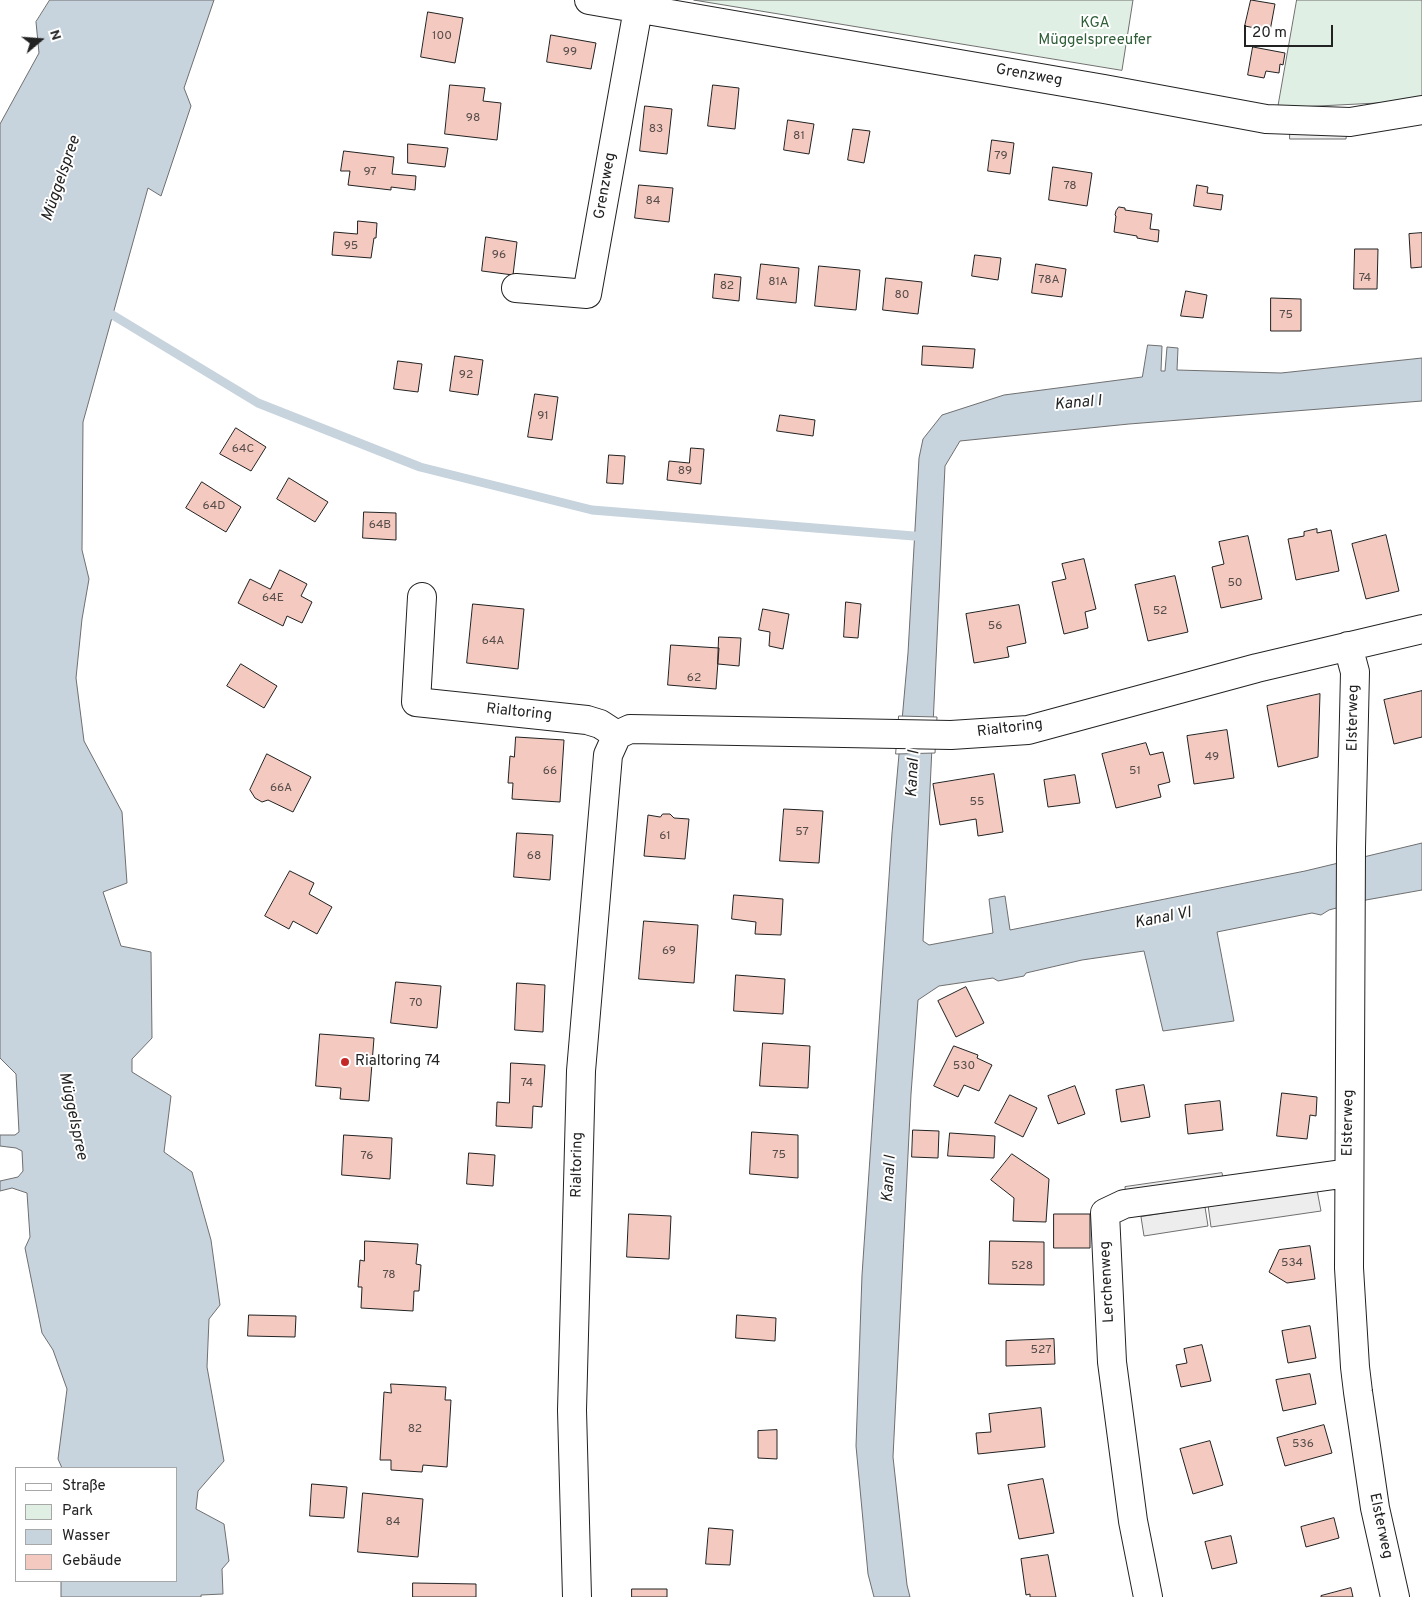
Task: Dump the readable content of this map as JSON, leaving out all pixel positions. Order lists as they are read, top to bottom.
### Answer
{
  "streets": {
    "street": [
      "Grenzweg",
      "Rialtoring",
      "Elsterweg",
      "Lerchenweg"
    ]
  },
  "crossings": [
    ["Rialtoring", "Elsterweg"],
    ["Elsterweg", "Lerchenweg"]
  ],
  "water": ["Müggelspree", "Kanal I", "Kanal VI"],
  "parks": ["KGA Müggelspreeufer"],
  "places": ["Rialtoring 74"],
  "house_numbers": [
    "100",
    "99",
    "98",
    "83",
    "81",
    "79",
    "97",
    "78",
    "84",
    "95",
    "96",
    "74",
    "78A",
    "81A",
    "82",
    "80",
    "75",
    "92",
    "91",
    "64C",
    "89",
    "64D",
    "64B",
    "50",
    "64E",
    "52",
    "56",
    "64A",
    "62",
    "49",
    "66",
    "51",
    "66A",
    "55",
    "57",
    "61",
    "68",
    "69",
    "70",
    "530",
    "74",
    "75",
    "76",
    "534",
    "528",
    "78",
    "527",
    "82",
    "536",
    "84"
  ],
  "legend": [
    "Straße",
    "Park",
    "Wasser",
    "Gebäude"
  ],
  "scale_bar": "20 m",
  "north": "right"
}
